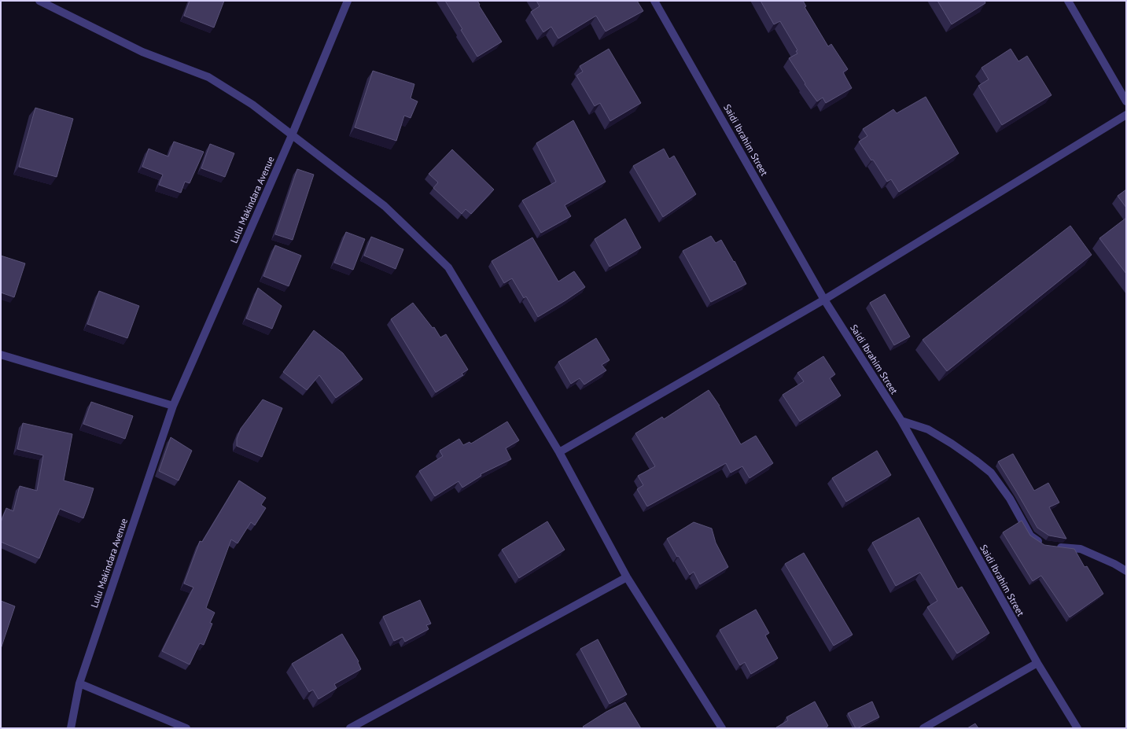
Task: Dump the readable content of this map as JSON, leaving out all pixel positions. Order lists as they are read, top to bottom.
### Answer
{
  "streets": {
    "street": ["Saidi Ibrahim Street", "Lulu Makindara Avenue"]
  }
}
